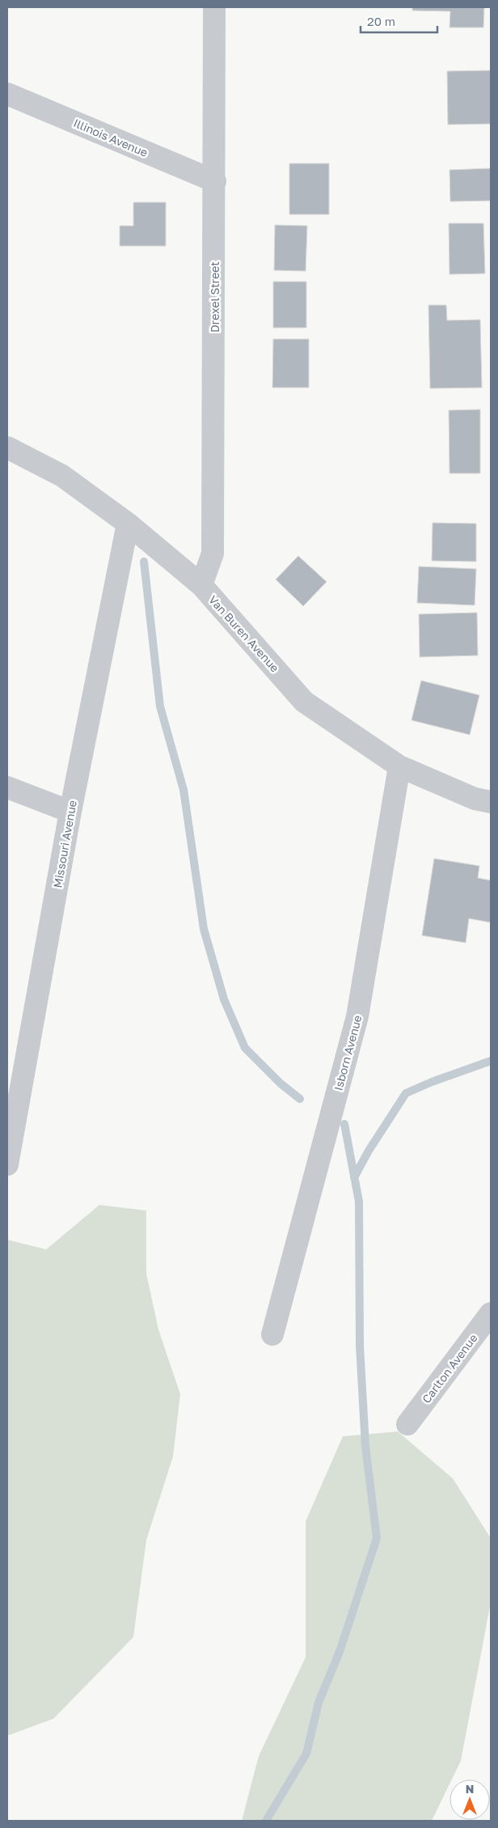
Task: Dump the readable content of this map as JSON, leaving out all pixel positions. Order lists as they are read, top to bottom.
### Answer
{
  "streets": {
    "street": [
      "Illinois Avenue",
      "Drexel Street",
      "Van Buren Avenue",
      "Missouri Avenue",
      "Isborn Avenue",
      "Carlton Avenue"
    ]
  },
  "crossings": [
    ["Illinois Avenue", "Drexel Street"],
    ["Drexel Street", "Van Buren Avenue"],
    ["Van Buren Avenue", "Missouri Avenue"],
    ["Van Buren Avenue", "Isborn Avenue"]
  ],
  "scale_bar": "20 m",
  "north": "top"
}
